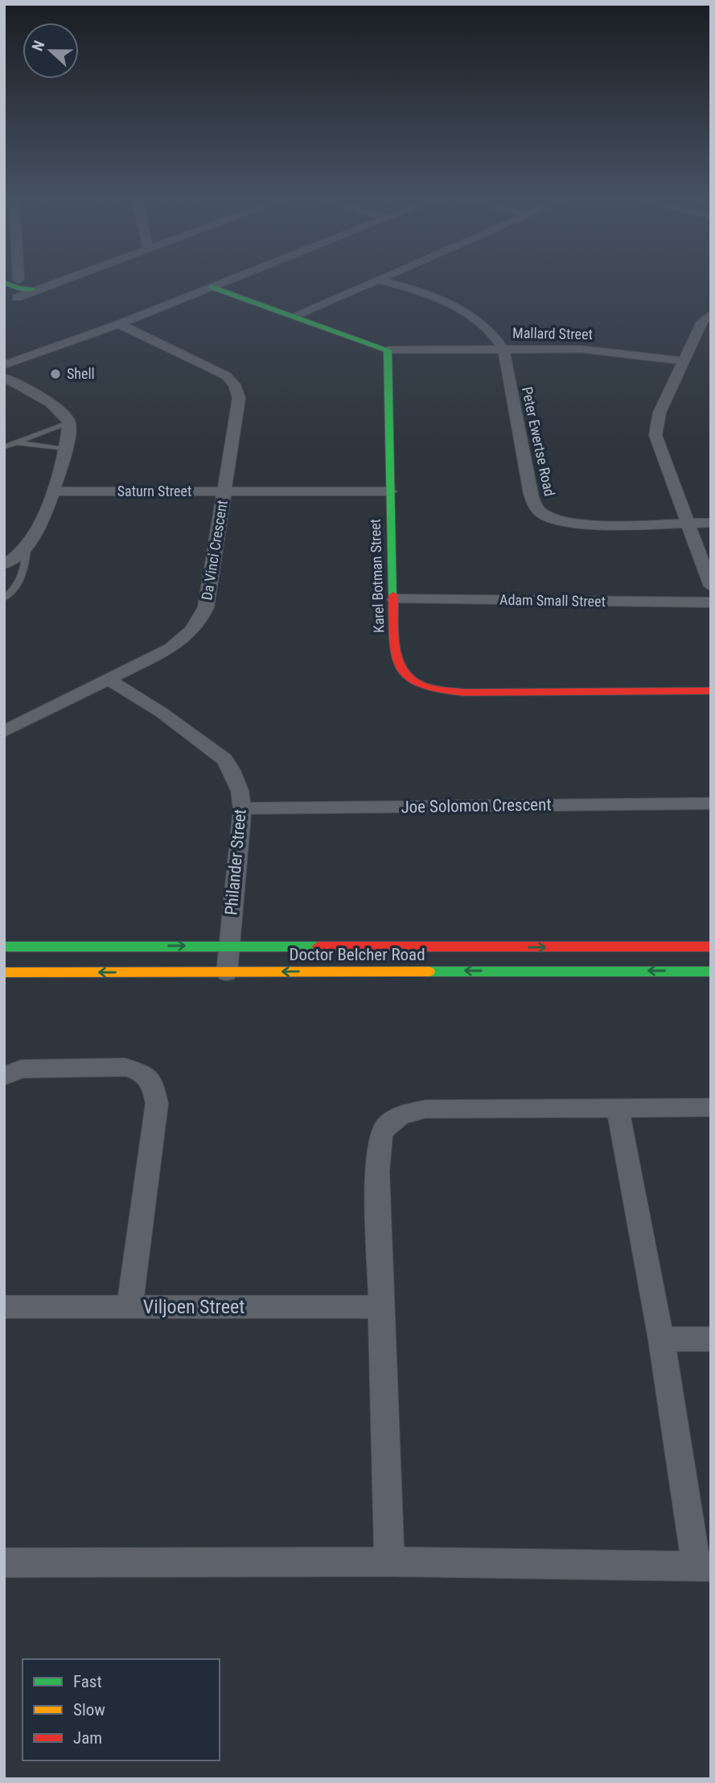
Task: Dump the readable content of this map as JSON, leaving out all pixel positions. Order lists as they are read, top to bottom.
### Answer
{
  "streets": {
    "street": [
      "Mallard Street",
      "Peter Ewertse Road",
      "Saturn Street",
      "Da Vinci Crescent",
      "Karel Botman Street",
      "Adam Small Street",
      "Joe Solomon Crescent",
      "Philander Street",
      "Doctor Belcher Road",
      "Viljoen Street"
    ]
  },
  "crossings": [
    ["Mallard Street", "Peter Ewertse Road"],
    ["Mallard Street", "Karel Botman Street"],
    ["Saturn Street", "Da Vinci Crescent"],
    ["Saturn Street", "Karel Botman Street"],
    ["Da Vinci Crescent", "Philander Street"],
    ["Karel Botman Street", "Adam Small Street"],
    ["Joe Solomon Crescent", "Philander Street"],
    ["Philander Street", "Doctor Belcher Road"]
  ],
  "places": ["Shell"],
  "legend": ["Fast", "Slow", "Jam"],
  "north": "left"
}
